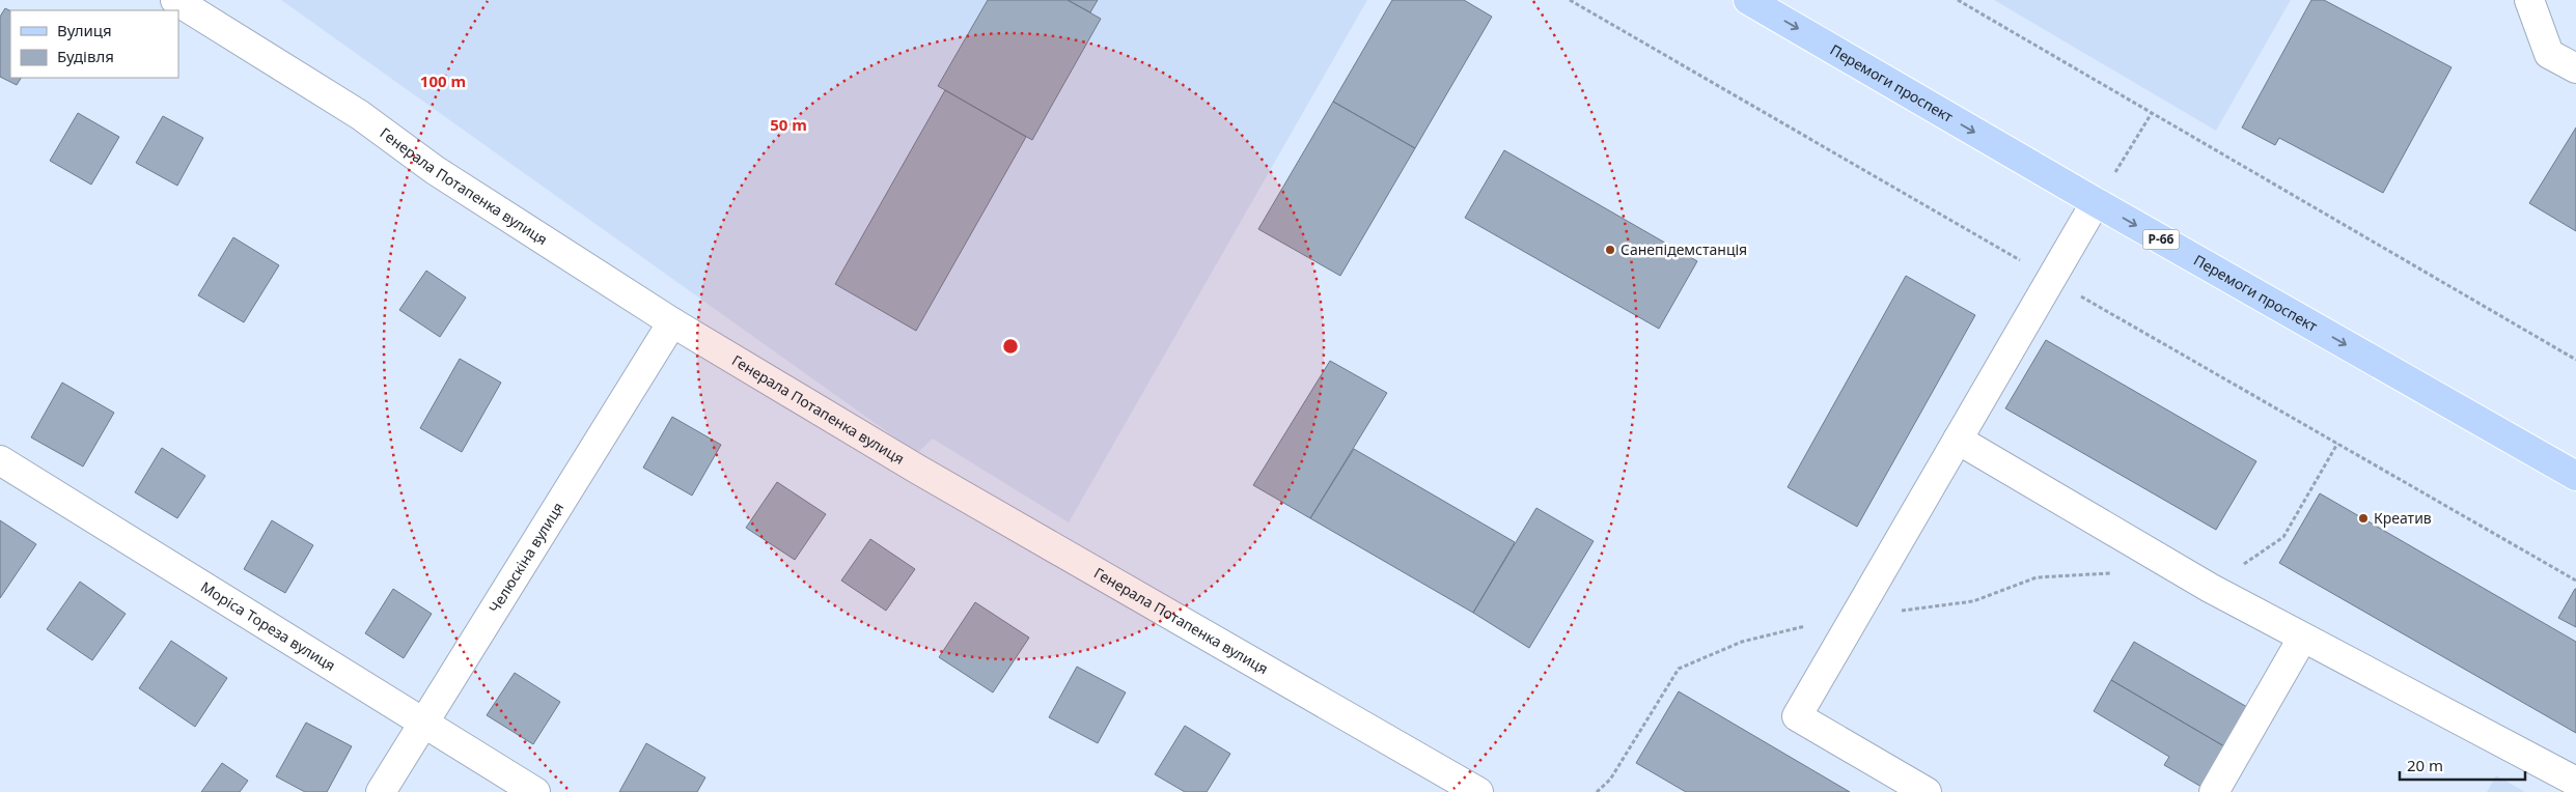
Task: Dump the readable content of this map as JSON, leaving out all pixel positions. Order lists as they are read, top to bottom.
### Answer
{
  "streets": {
    "main road": ["Перемоги проспект", "Р-66"],
    "street": ["Генерала Потапенка вулиця", "Челюскіна вулиця", "Моріса Тореза вулиця"]
  },
  "crossings": [
    ["Генерала Потапенка вулиця", "Челюскіна вулиця"],
    ["Челюскіна вулиця", "Моріса Тореза вулиця"]
  ],
  "one_way": ["Перемоги проспект"],
  "places": ["Санепідемстанція", "Креатив"],
  "legend": ["Вулиця", "Будівля"],
  "scale_bar": "20 m",
  "rings": ["100 m", "50 m"]
}
